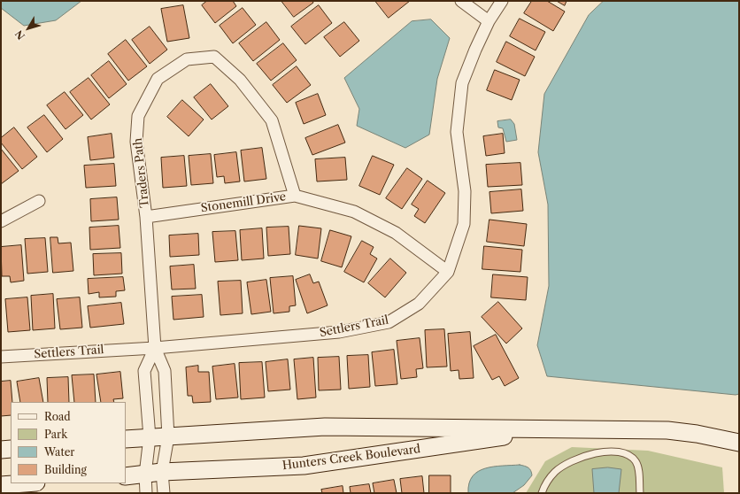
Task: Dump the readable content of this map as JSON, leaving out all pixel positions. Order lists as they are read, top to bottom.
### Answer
{
  "streets": {
    "street": [
      "Traders Path",
      "Stonemill Drive",
      "Settlers Trail",
      "Hunters Creek Boulevard"
    ]
  },
  "crossings": [
    ["Traders Path", "Stonemill Drive"],
    ["Traders Path", "Settlers Trail"],
    ["Traders Path", "Hunters Creek Boulevard"],
    ["Stonemill Drive", "Settlers Trail"]
  ],
  "legend": [
    "Road",
    "Park",
    "Water",
    "Building"
  ],
  "north": "bottom left"
}
